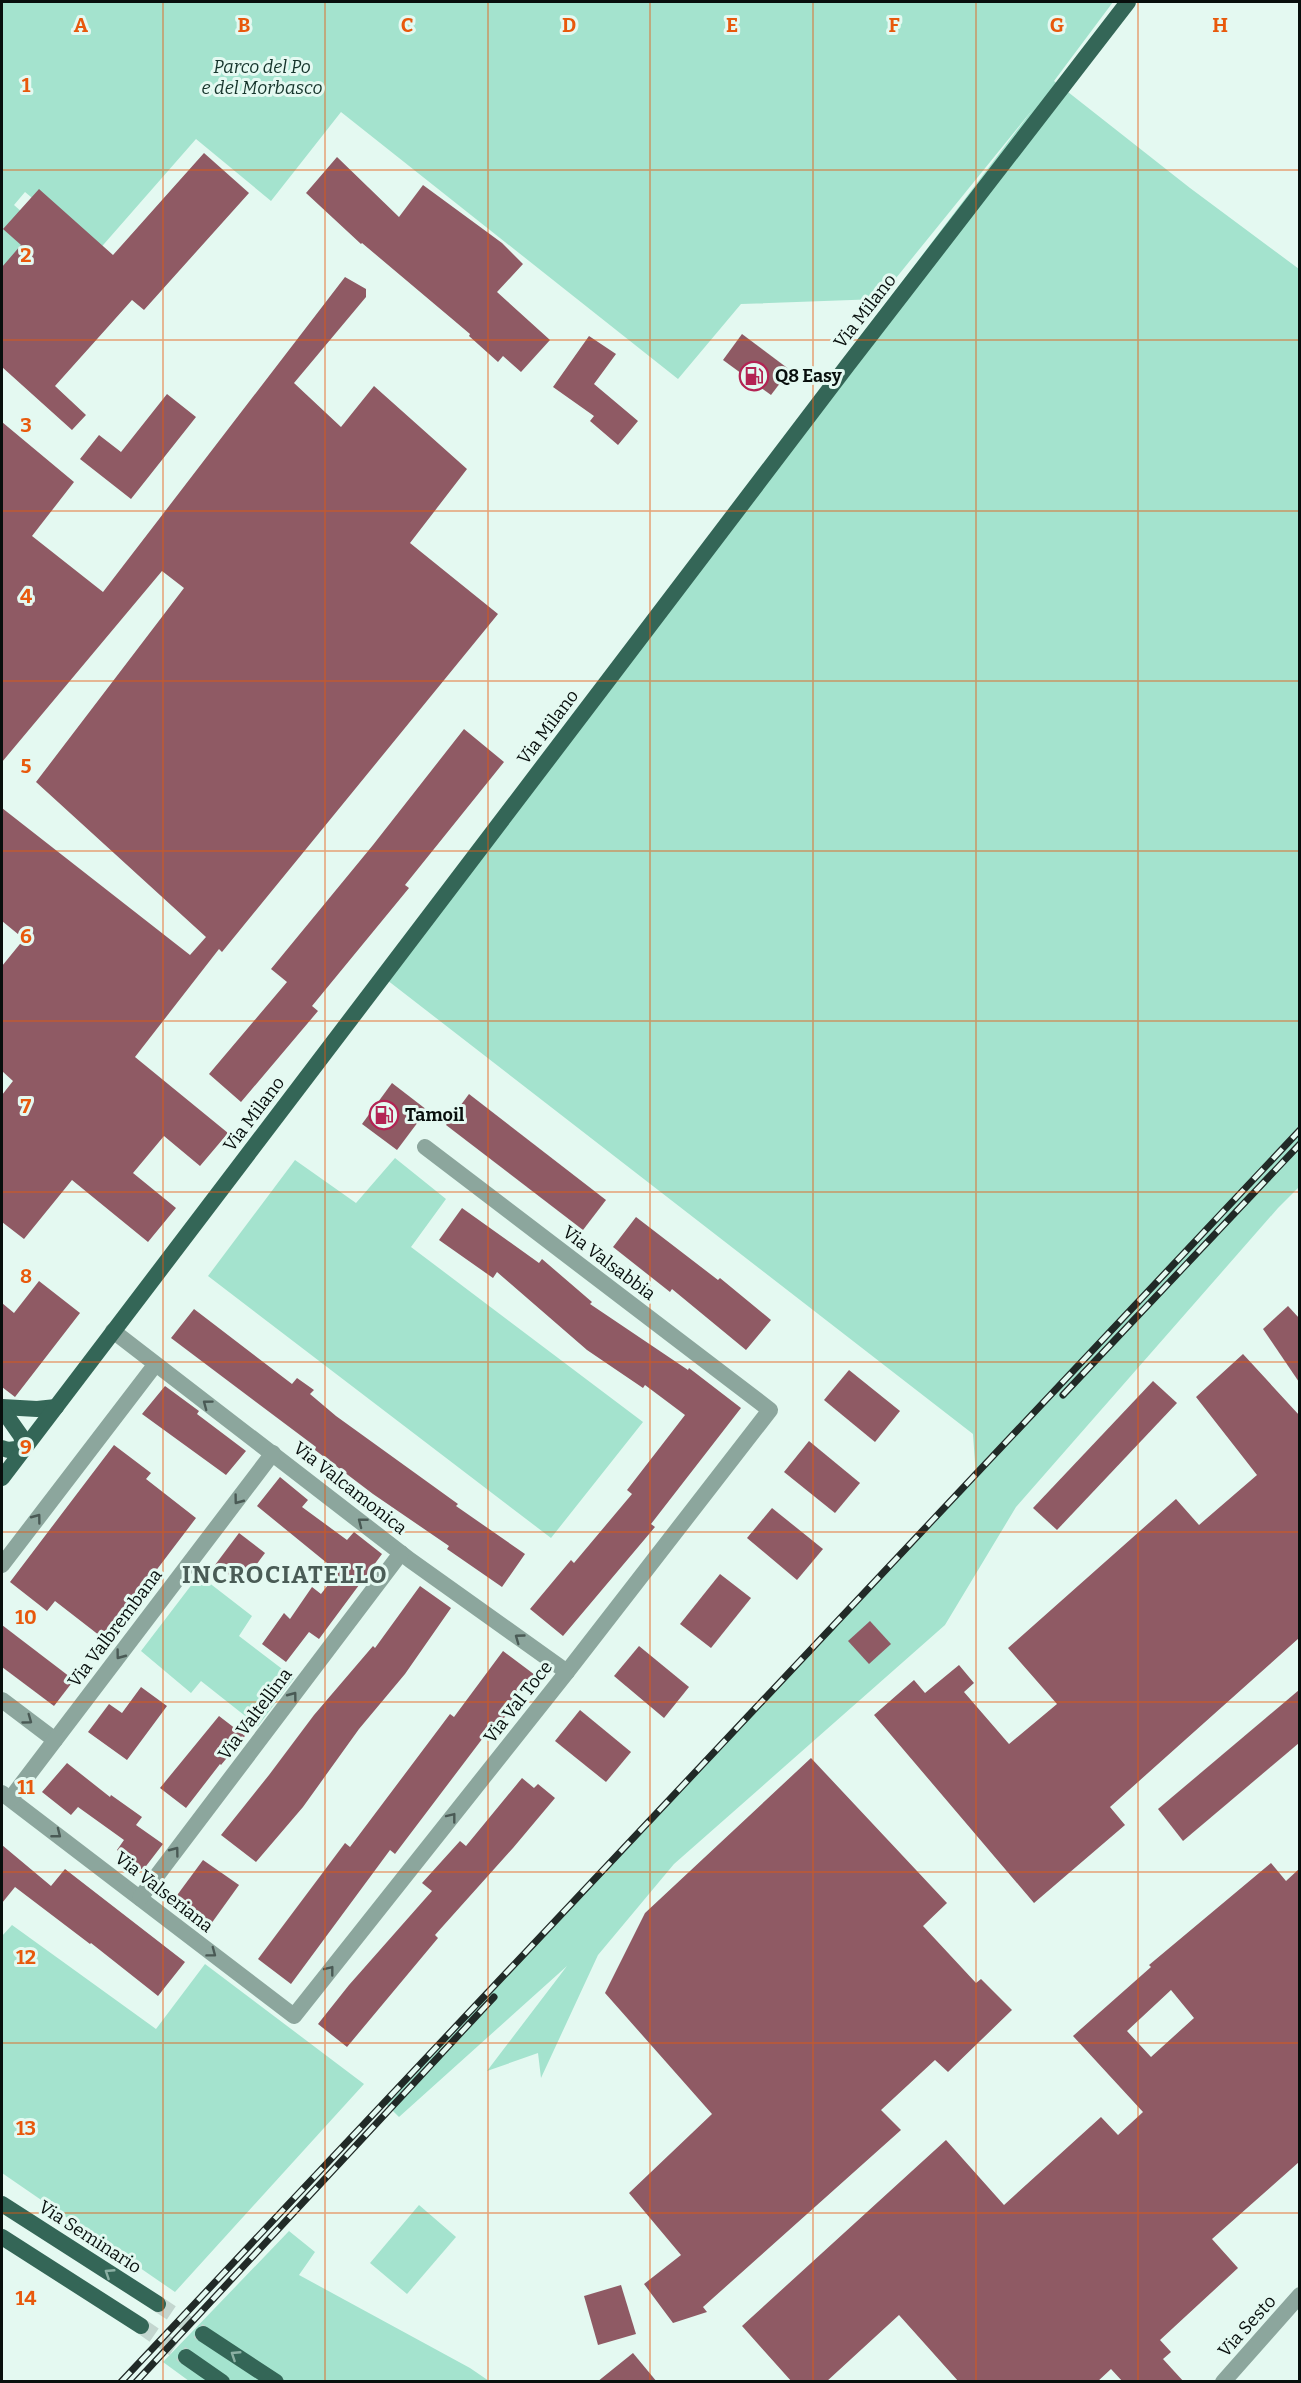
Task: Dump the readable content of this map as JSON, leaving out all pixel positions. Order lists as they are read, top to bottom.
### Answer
{
  "streets": {
    "main road": ["Via Milano", "Via Seminario"],
    "street": [
      "Via Valsabbia",
      "Via Valcamonica",
      "Via Valbrembana",
      "Via Val Toce",
      "Via Valtellina",
      "Via Valseriana",
      "Via Sesto"
    ]
  },
  "crossings": [
    ["Via Milano", "Via Valcamonica"],
    ["Via Valsabbia", "Via Val Toce"],
    ["Via Valcamonica", "Via Valbrembana"],
    ["Via Valcamonica", "Via Val Toce"],
    ["Via Valcamonica", "Via Valtellina"],
    ["Via Valbrembana", "Via Valseriana"],
    ["Via Val Toce", "Via Valseriana"],
    ["Via Valtellina", "Via Valseriana"]
  ],
  "one_way": [
    "Via Valcamonica",
    "Via Val Toce",
    "Via Valtellina",
    "Via Valseriana"
  ],
  "districts": ["INCROCIATELLO"],
  "parks": ["Parco del Po e del Morbasco"],
  "places": {
    "fuel station": ["Q8 Easy", "Tamoil"]
  },
  "grid": {
    "columns": [
      "A",
      "B",
      "C",
      "D",
      "E",
      "F",
      "G",
      "H"
    ],
    "rows": [
      "1",
      "2",
      "3",
      "4",
      "5",
      "6",
      "7",
      "8",
      "9",
      "10",
      "11",
      "12",
      "13",
      "14"
    ]
  }
}
